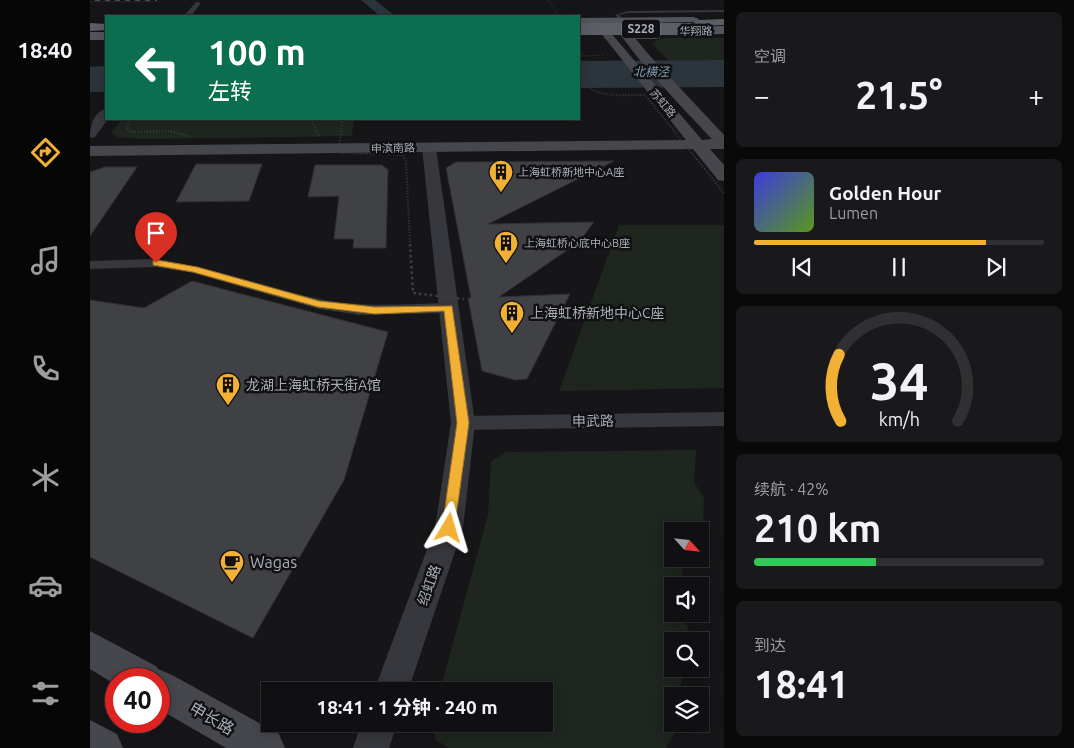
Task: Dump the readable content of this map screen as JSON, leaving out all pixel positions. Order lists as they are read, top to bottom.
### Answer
{
  "streets": {
    "highway": ["S228"],
    "main road": [
      "华翔路",
      "苏虹路",
      "申滨南路",
      "申长路"
    ],
    "street": ["申武路", "绍虹路"]
  },
  "crossings": [
    ["S228", "华翔路"],
    ["华翔路", "苏虹路"],
    ["苏虹路", "申滨南路"],
    ["申滨南路", "绍虹路"],
    ["申武路", "绍虹路"]
  ],
  "water": ["北横泾"],
  "places": {
    "building": [
      "上海虹桥新地中心A座",
      "上海虹桥心底中心B座",
      "上海虹桥新地中心C座",
      "龙湖上海虹桥天街A馆"
    ],
    "cafe": ["Wagas"]
  },
  "north": "bottom right",
  "page": {
    "tabs": "18:40",
    "tile": [
      "空调",
      ["续航 · 42%", "210 km"],
      ["到达", "18:41"]
    ],
    "turn": ["100 m", "左转"],
    "heat": ["−", "21.5°", "+"],
    "song": ["Golden Hour", "Lumen"],
    "limit": "40",
    "trip": "18:41 · 1 分钟 · 240 m",
    "gauge": ["34", "km/h"]
  }
}
